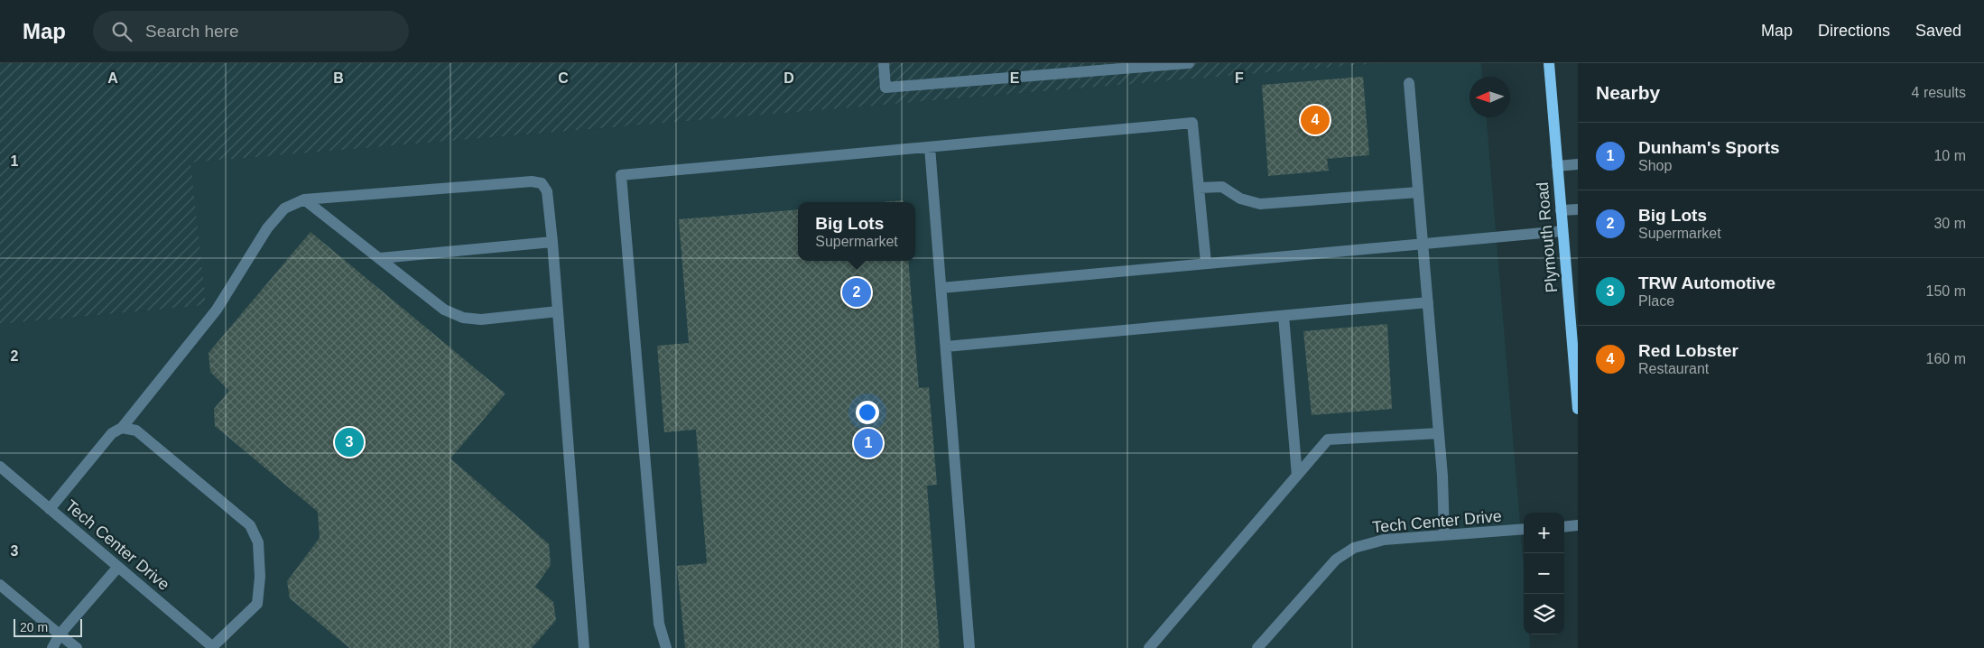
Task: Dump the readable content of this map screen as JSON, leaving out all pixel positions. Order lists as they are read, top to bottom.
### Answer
{
  "streets": {
    "main road": ["Plymouth Road"],
    "street": ["Tech Center Drive"]
  },
  "scale_bar": "20 m",
  "north": "left",
  "page": {
    "header": "Map",
    "search": "Search here",
    "nav": ["Map", "Directions", "Saved"],
    "heading": ["Nearby", "4 results"],
    "pins": [
      "4",
      "2",
      "3",
      "1"
    ],
    "list": [
      {
        "mark": "1",
        "name": "Dunham's Sports",
        "note": "Shop",
        "value": "10 m"
      },
      {
        "mark": "2",
        "name": "Big Lots",
        "note": "Supermarket",
        "value": "30 m"
      },
      {
        "mark": "3",
        "name": "TRW Automotive",
        "note": "Place",
        "value": "150 m"
      },
      {
        "mark": "4",
        "name": "Red Lobster",
        "note": "Restaurant",
        "value": "160 m"
      }
    ],
    "popup": ["Big Lots", "Supermarket"],
    "map_buttons": ["+", "−"],
    "scale": "20 m"
  },
  "grid": {
    "columns": [
      "A",
      "B",
      "C",
      "D",
      "E",
      "F"
    ],
    "rows": ["1", "2", "3"]
  }
}
